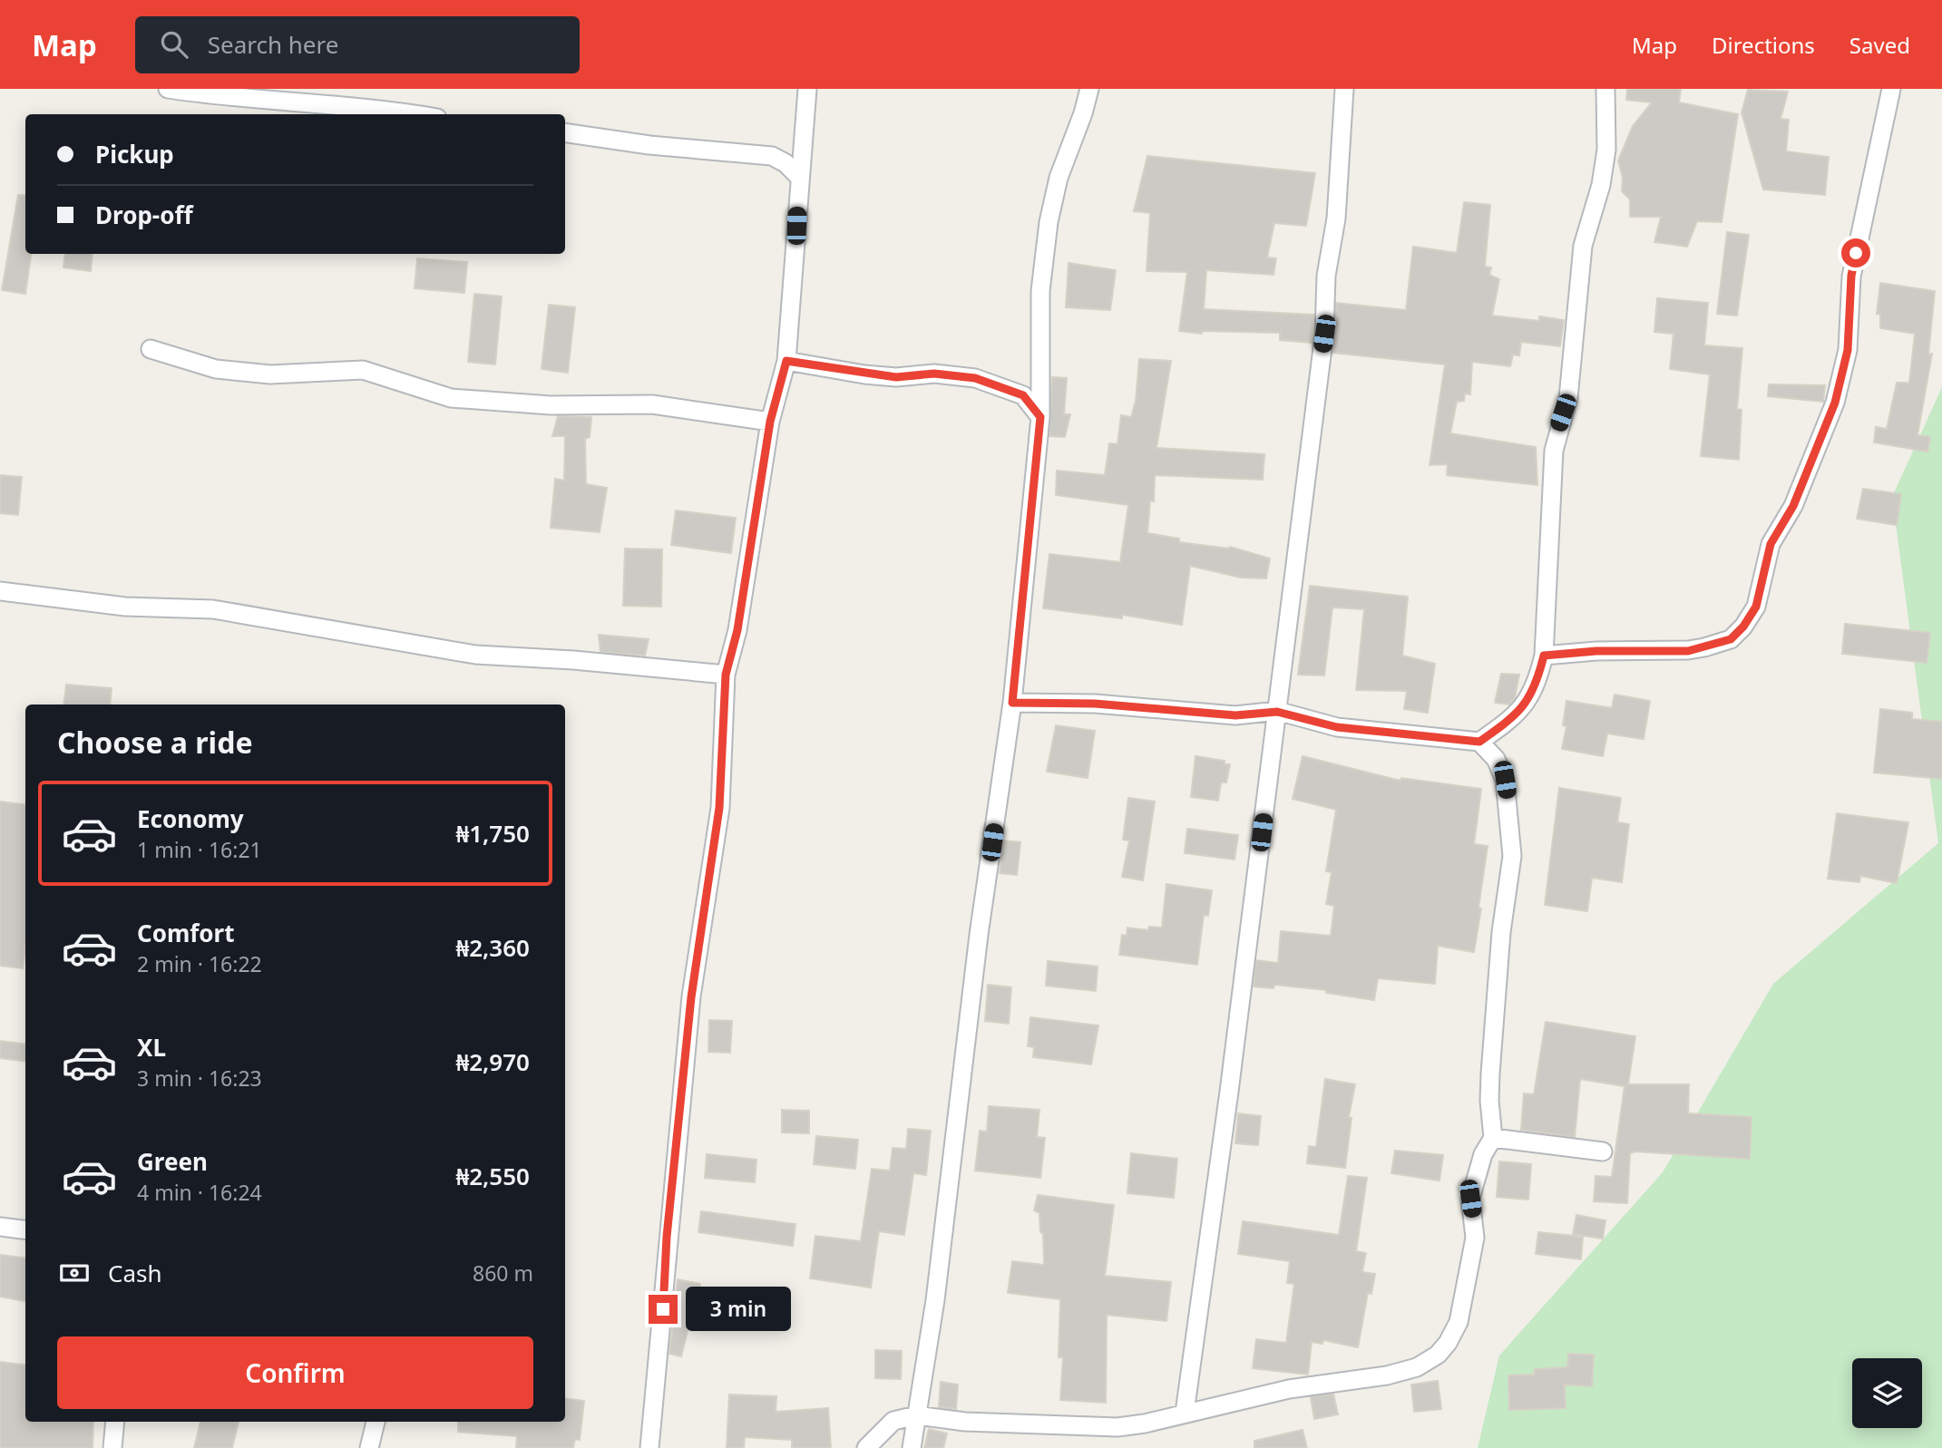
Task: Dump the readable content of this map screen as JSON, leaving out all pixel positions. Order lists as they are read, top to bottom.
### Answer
{
  "page": {
    "header": "Map",
    "search": "Search here",
    "nav": ["Map", "Directions", "Saved"],
    "banner": ["Pickup", "Drop-off"],
    "heading": "Choose a ride",
    "list": [
      {
        "name": "Economy",
        "note": "1 min · 16:21",
        "value": "₦1,750"
      },
      {
        "name": "Comfort",
        "note": "2 min · 16:22",
        "value": "₦2,360"
      },
      {
        "name": "XL",
        "note": "3 min · 16:23",
        "value": "₦2,970"
      },
      {
        "name": "Green",
        "note": "4 min · 16:24",
        "value": "₦2,550"
      }
    ],
    "pay": ["Cash", "860 m"],
    "bubble": "3 min",
    "buttons": "Confirm"
  }
}
